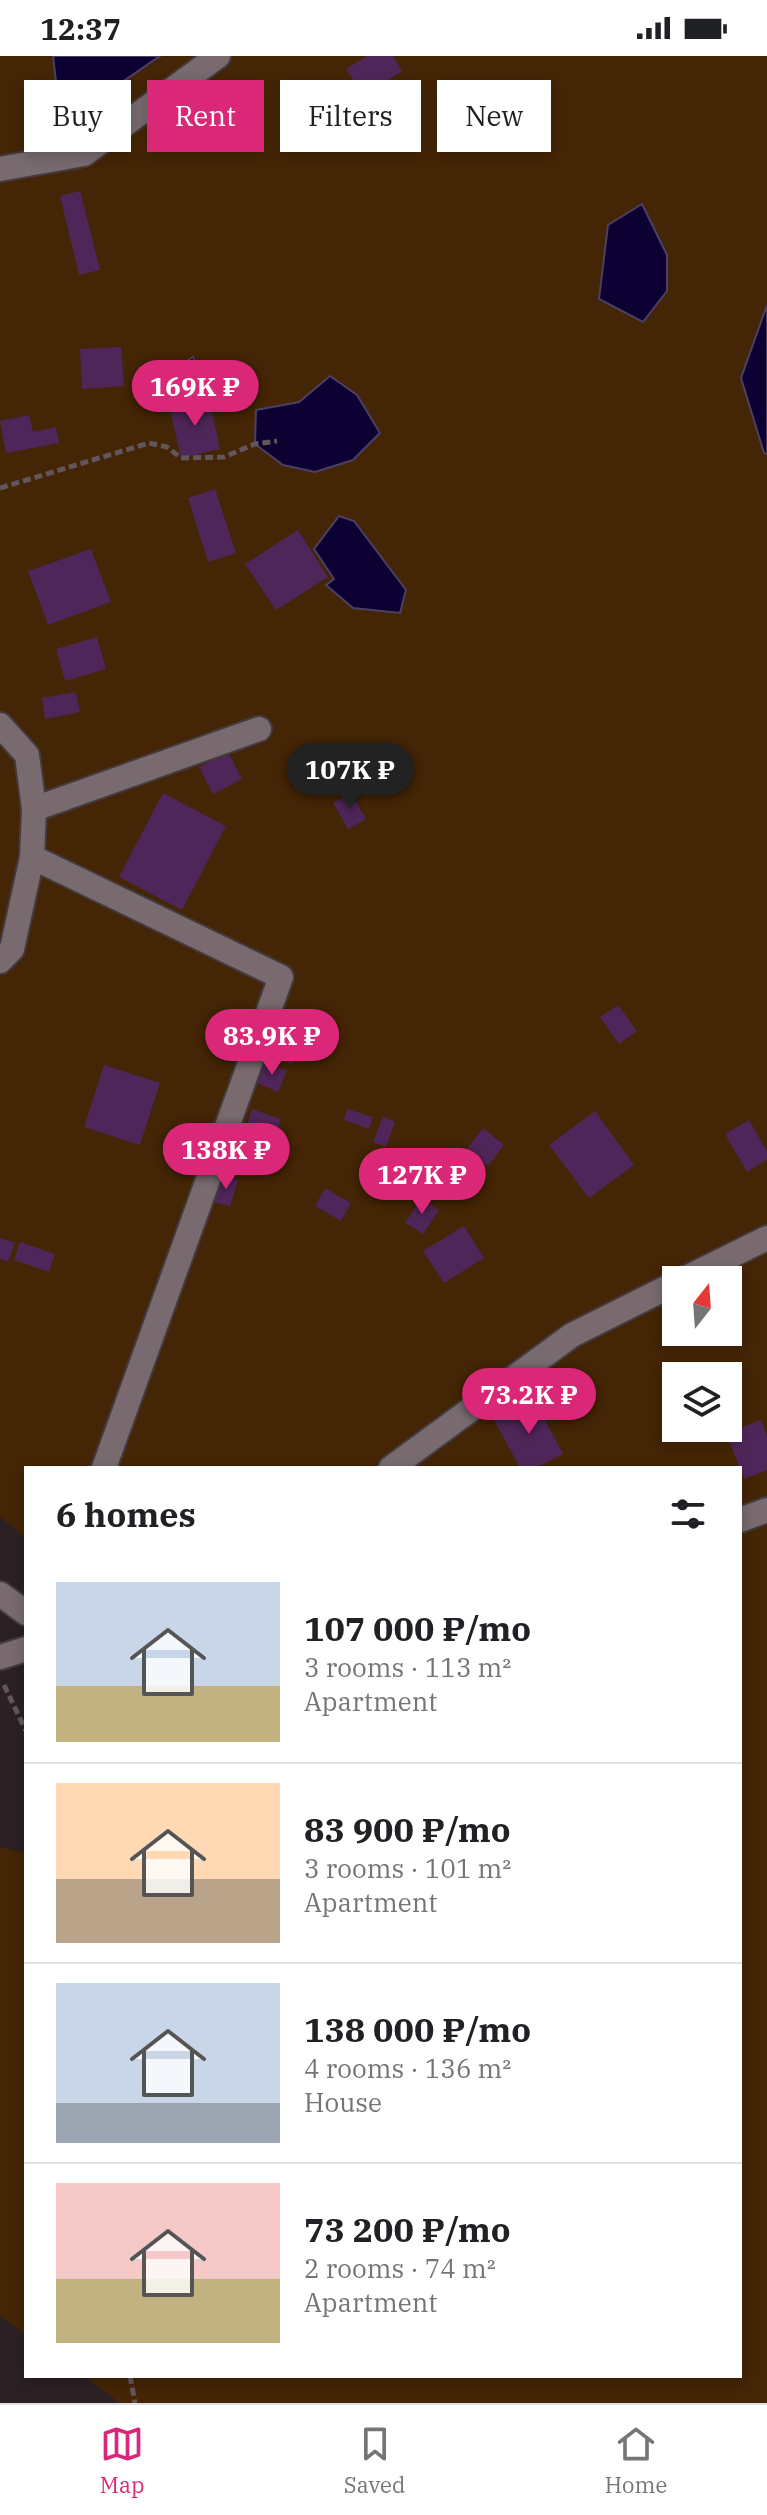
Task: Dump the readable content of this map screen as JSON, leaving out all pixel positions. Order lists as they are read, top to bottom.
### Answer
{
  "north": "top",
  "page": {
    "status": "12:37",
    "chip": [
      "Buy",
      "Rent",
      "Filters",
      "New"
    ],
    "price": [
      "169K ₽",
      "107K ₽",
      "83.9K ₽",
      "138K ₽",
      "127K ₽",
      "73.2K ₽"
    ],
    "heading": "6 homes",
    "list": [
      {
        "name": "107 000 ₽/mo",
        "note": "3 rooms · 113 m² · Apartment"
      },
      {
        "name": "83 900 ₽/mo",
        "note": "3 rooms · 101 m² · Apartment"
      },
      {
        "name": "138 000 ₽/mo",
        "note": "4 rooms · 136 m² · House"
      },
      {
        "name": "73 200 ₽/mo",
        "note": "2 rooms · 74 m² · Apartment"
      }
    ],
    "tabs": ["Map", "Saved", "Home"]
  }
}
